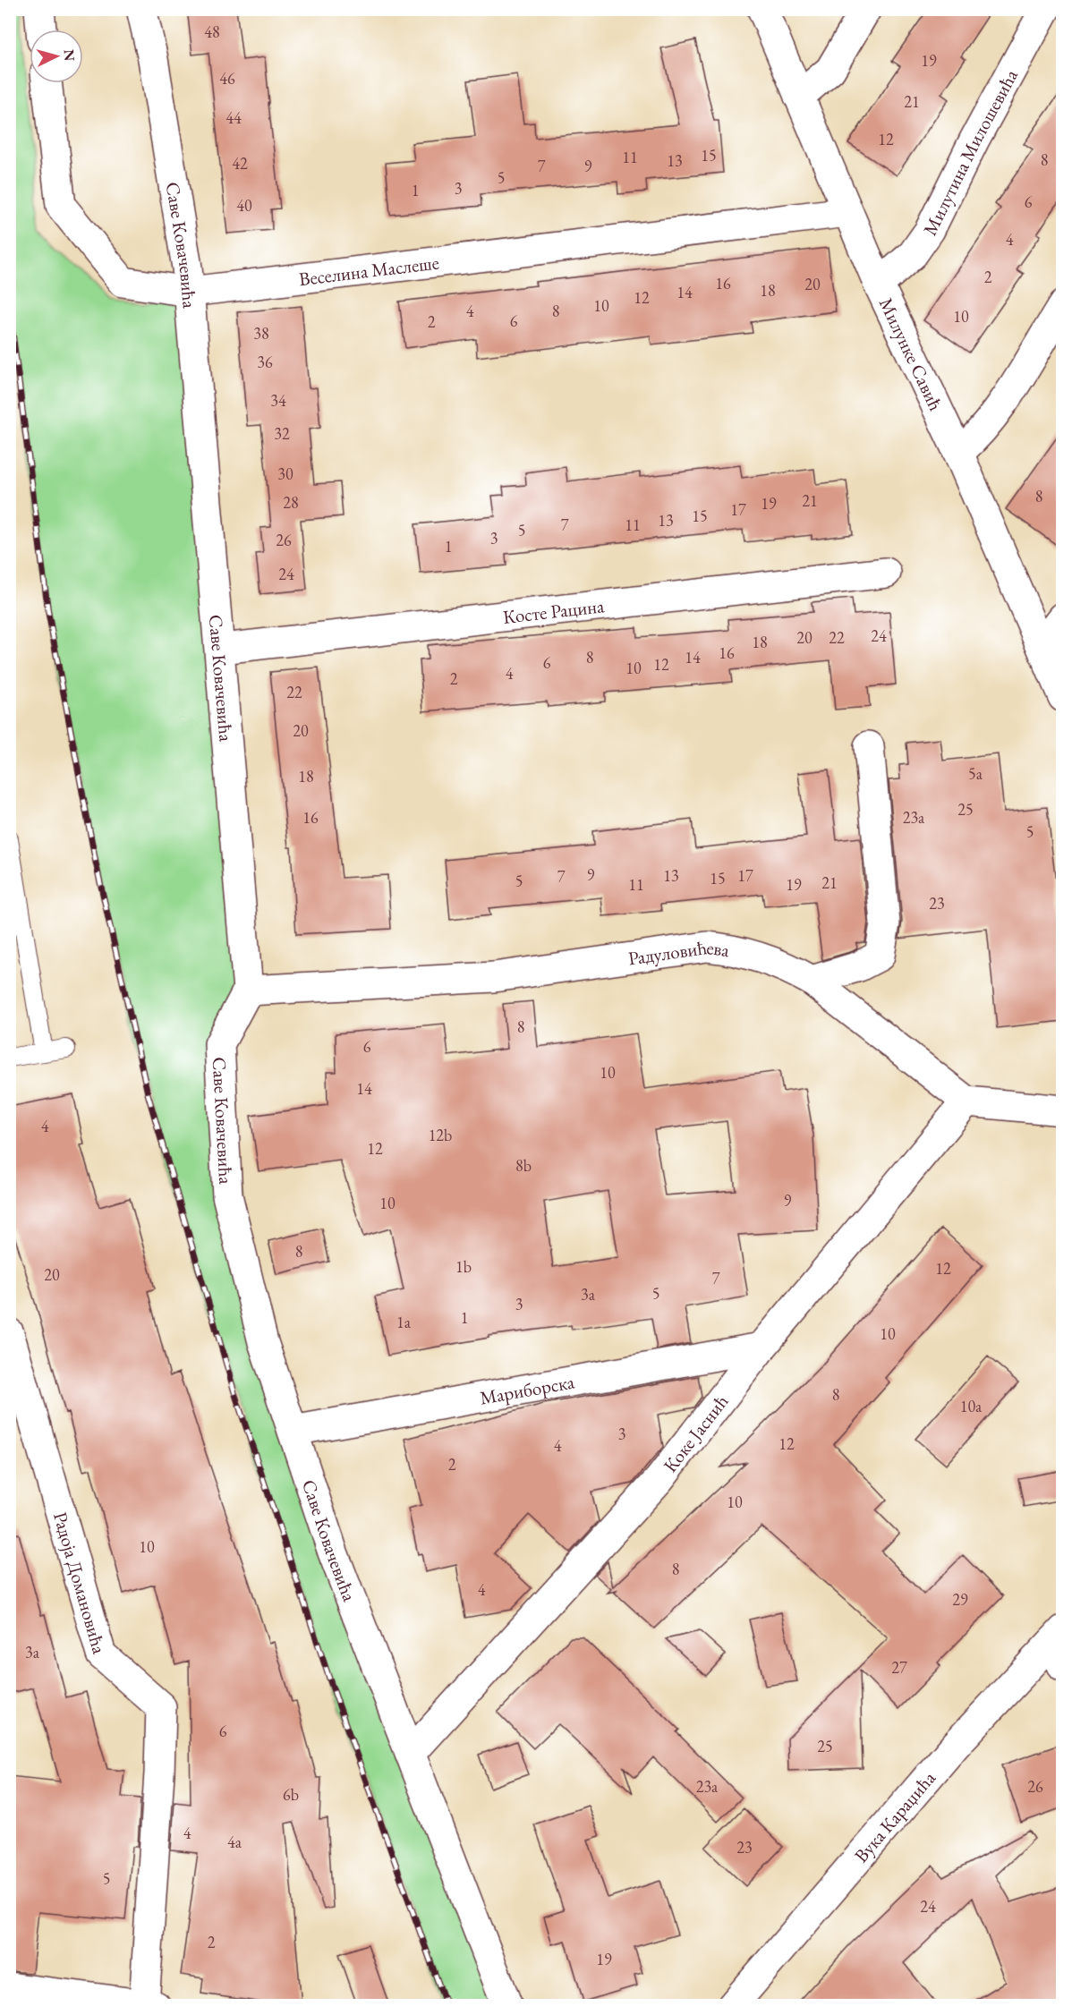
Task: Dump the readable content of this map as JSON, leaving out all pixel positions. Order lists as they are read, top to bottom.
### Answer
{
  "streets": {
    "street": [
      "Милутина Милошевића",
      "Саве Ковачевића",
      "Веселина Маслеше",
      "Милунке Савић",
      "Косте Рацина",
      "Радуловићева",
      "Мариборска",
      "Коке Јаснић",
      "Радоја Домановића",
      "Вука Караџића"
    ]
  },
  "crossings": [
    ["Милутина Милошевића", "Милунке Савић"],
    ["Саве Ковачевића", "Веселина Маслеше"],
    ["Саве Ковачевића", "Косте Рацина"],
    ["Саве Ковачевића", "Радуловићева"],
    ["Саве Ковачевића", "Мариборска"],
    ["Саве Ковачевића", "Коке Јаснић"],
    ["Веселина Маслеше", "Милунке Савић"],
    ["Радуловићева", "Коке Јаснић"],
    ["Мариборска", "Коке Јаснић"]
  ],
  "house_numbers": [
    "48",
    "19",
    "46",
    "21",
    "44",
    "12",
    "15",
    "11",
    "8",
    "13",
    "42",
    "7",
    "9",
    "5",
    "3",
    "1",
    "6",
    "40",
    "4",
    "2",
    "16",
    "20",
    "18",
    "14",
    "12",
    "10",
    "4",
    "8",
    "10",
    "6",
    "2",
    "38",
    "36",
    "34",
    "32",
    "30",
    "8",
    "21",
    "28",
    "19",
    "17",
    "15",
    "13",
    "7",
    "11",
    "5",
    "3",
    "26",
    "1",
    "24",
    "24",
    "20",
    "22",
    "18",
    "16",
    "8",
    "14",
    "6",
    "12",
    "10",
    "4",
    "2",
    "22",
    "20",
    "5a",
    "18",
    "25",
    "16",
    "23a",
    "5",
    "9",
    "13",
    "17",
    "7",
    "15",
    "5",
    "21",
    "11",
    "19",
    "23",
    "8",
    "6",
    "10",
    "14",
    "4",
    "12b",
    "12",
    "8b",
    "9",
    "10",
    "8",
    "1b",
    "12",
    "20",
    "7",
    "5",
    "3a",
    "3",
    "1",
    "1a",
    "10",
    "8",
    "10a",
    "3",
    "12",
    "4",
    "2",
    "10",
    "10",
    "8",
    "4",
    "29",
    "3a",
    "27",
    "6",
    "25",
    "23a",
    "26",
    "6b",
    "4",
    "4a",
    "23",
    "5",
    "24",
    "2",
    "19"
  ],
  "north": "right"
}
